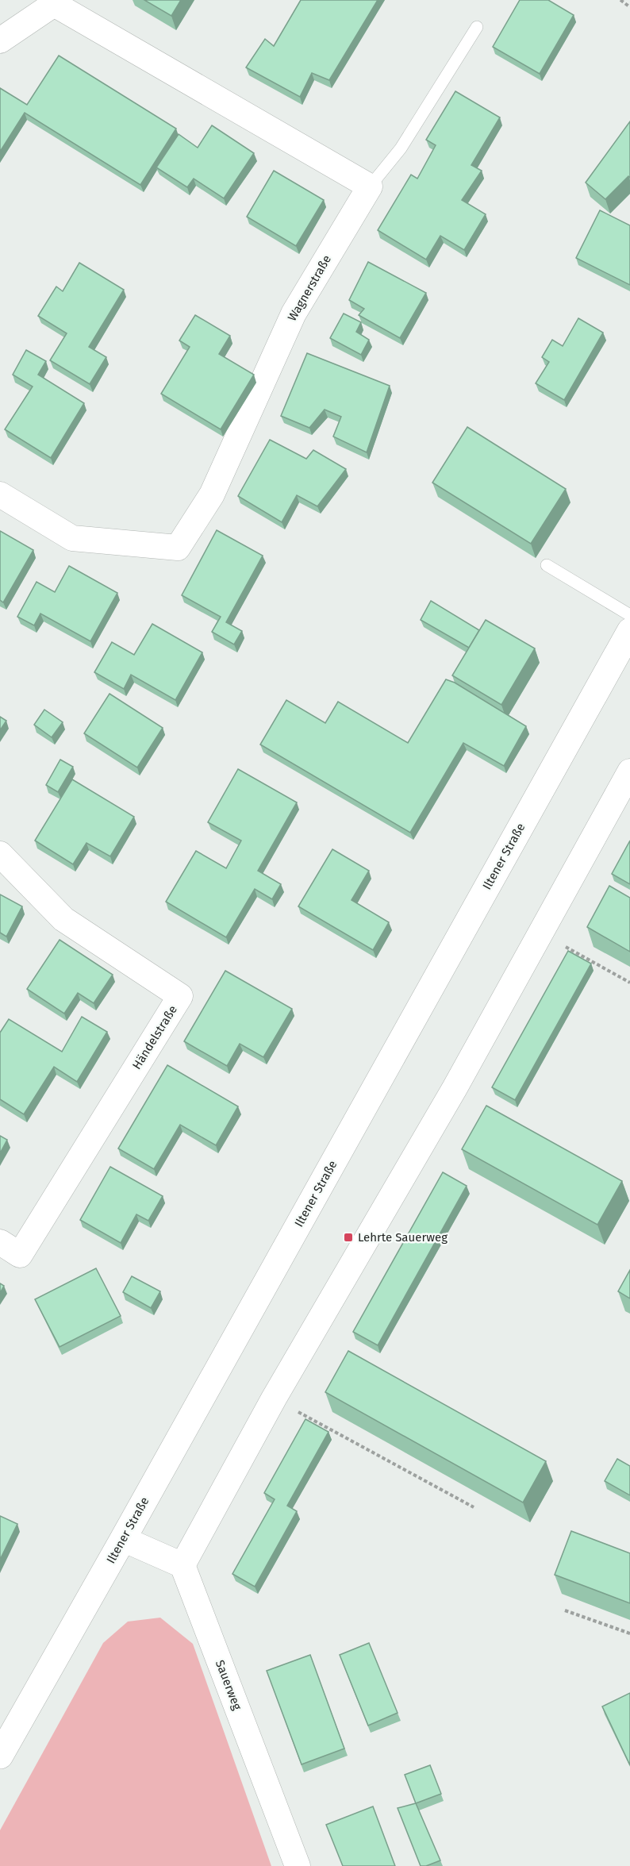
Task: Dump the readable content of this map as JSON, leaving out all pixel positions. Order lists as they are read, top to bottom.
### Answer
{
  "streets": {
    "street": [
      "Wagnerstraße",
      "Iltener Straße",
      "Händelstraße",
      "Sauerweg"
    ]
  },
  "places": {
    "transit": ["Lehrte Sauerweg"]
  }
}
